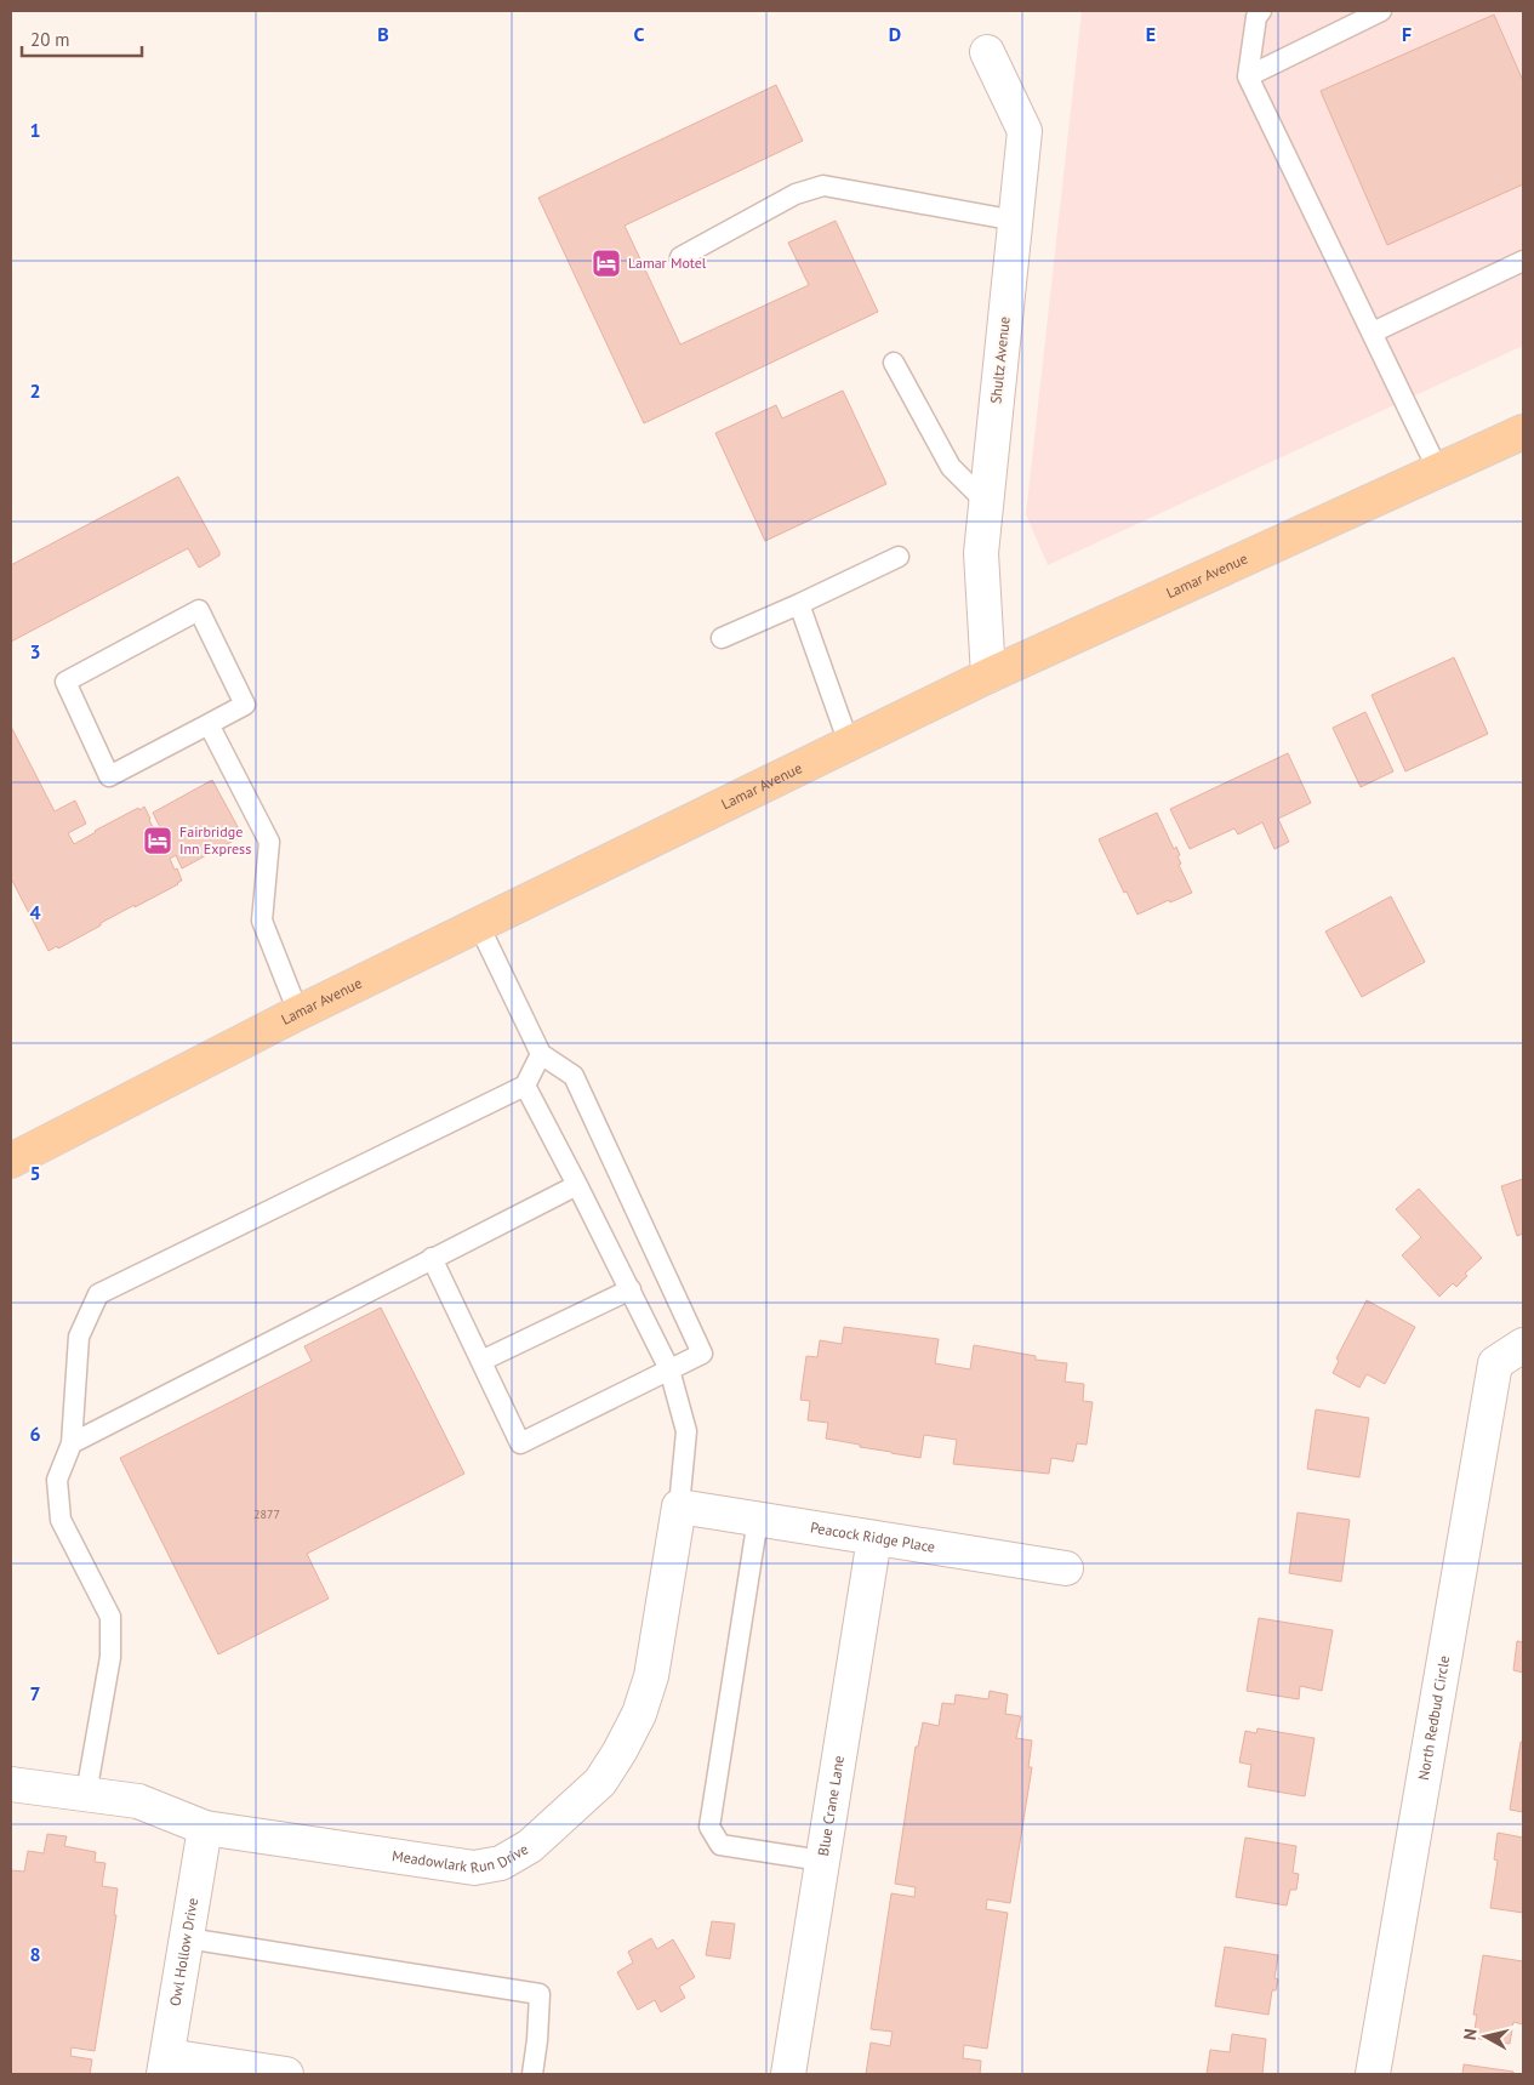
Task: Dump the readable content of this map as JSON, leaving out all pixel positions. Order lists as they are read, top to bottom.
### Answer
{
  "streets": {
    "main road": ["Lamar Avenue"],
    "street": [
      "Shultz Avenue",
      "Peacock Ridge Place",
      "North Redbud Circle",
      "Blue Crane Lane",
      "Meadowlark Run Drive",
      "Owl Hollow Drive"
    ]
  },
  "crossings": [
    ["Shultz Avenue", "Lamar Avenue"],
    ["Peacock Ridge Place", "Blue Crane Lane"],
    ["Peacock Ridge Place", "Meadowlark Run Drive"],
    ["Meadowlark Run Drive", "Owl Hollow Drive"]
  ],
  "places": {
    "hotel": ["Lamar Motel", "Fairbridge Inn Express"]
  },
  "house_numbers": ["2877"],
  "scale_bar": "20 m",
  "north": "left",
  "grid": {
    "columns": [
      "B",
      "C",
      "D",
      "E",
      "F"
    ],
    "rows": [
      "1",
      "2",
      "3",
      "4",
      "5",
      "6",
      "7",
      "8"
    ]
  }
}
